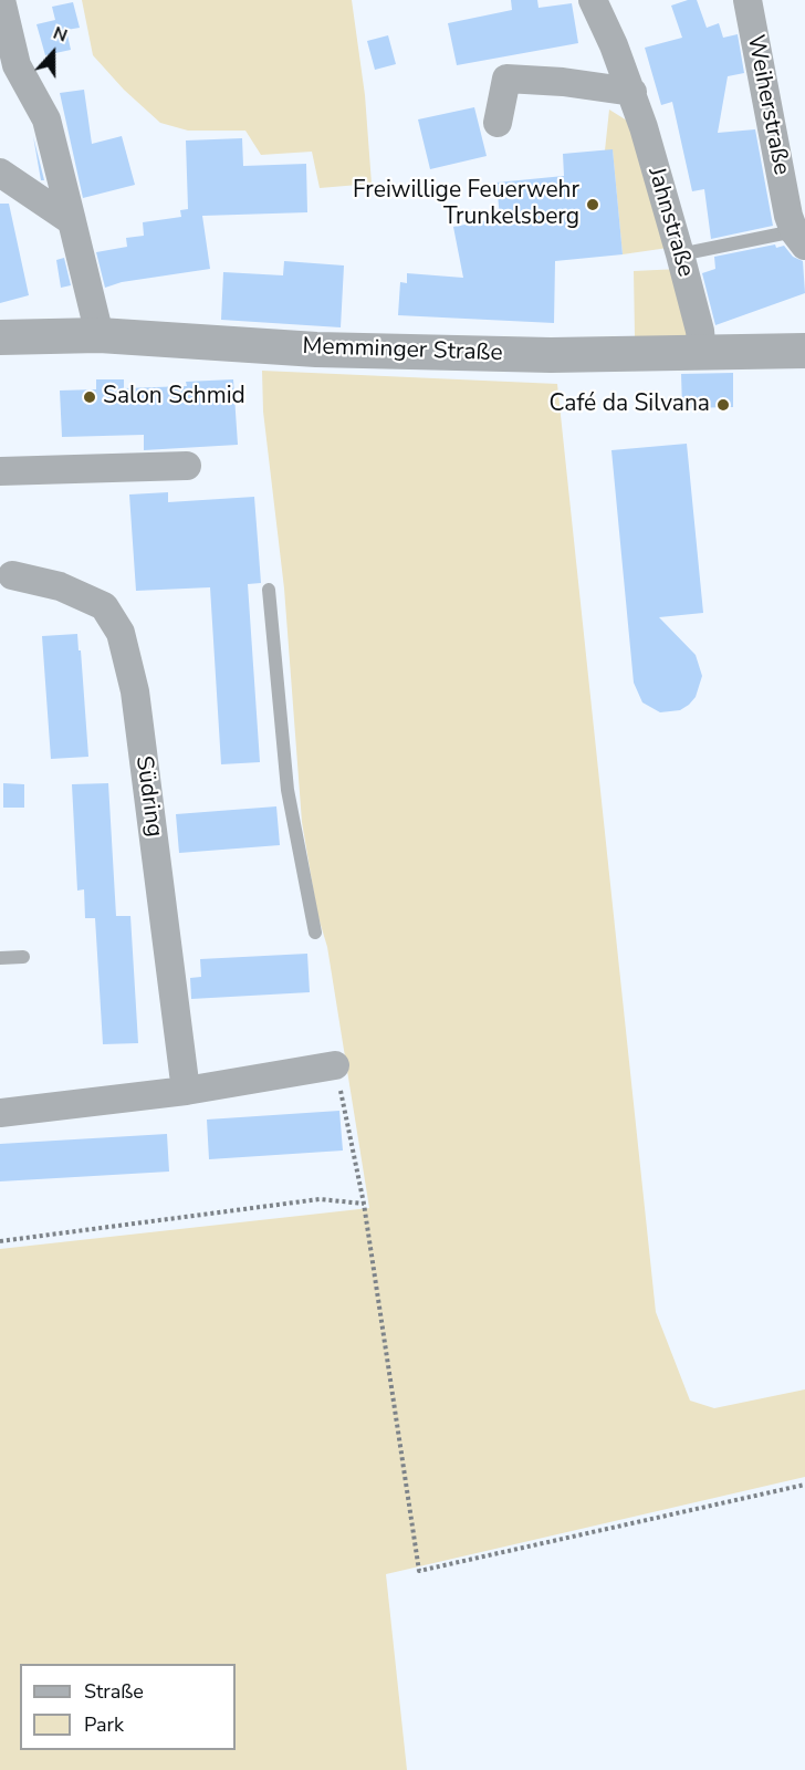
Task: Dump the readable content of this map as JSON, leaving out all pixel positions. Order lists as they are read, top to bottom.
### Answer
{
  "streets": {
    "street": [
      "Weiherstraße",
      "Jahnstraße",
      "Memminger Straße",
      "Südring"
    ]
  },
  "crossings": [
    ["Jahnstraße", "Memminger Straße"]
  ],
  "places": ["Freiwillige Feuerwehr Trunkelsberg", "Salon Schmid", "Café da Silvana"],
  "legend": ["Straße", "Park"],
  "north": "top"
}
